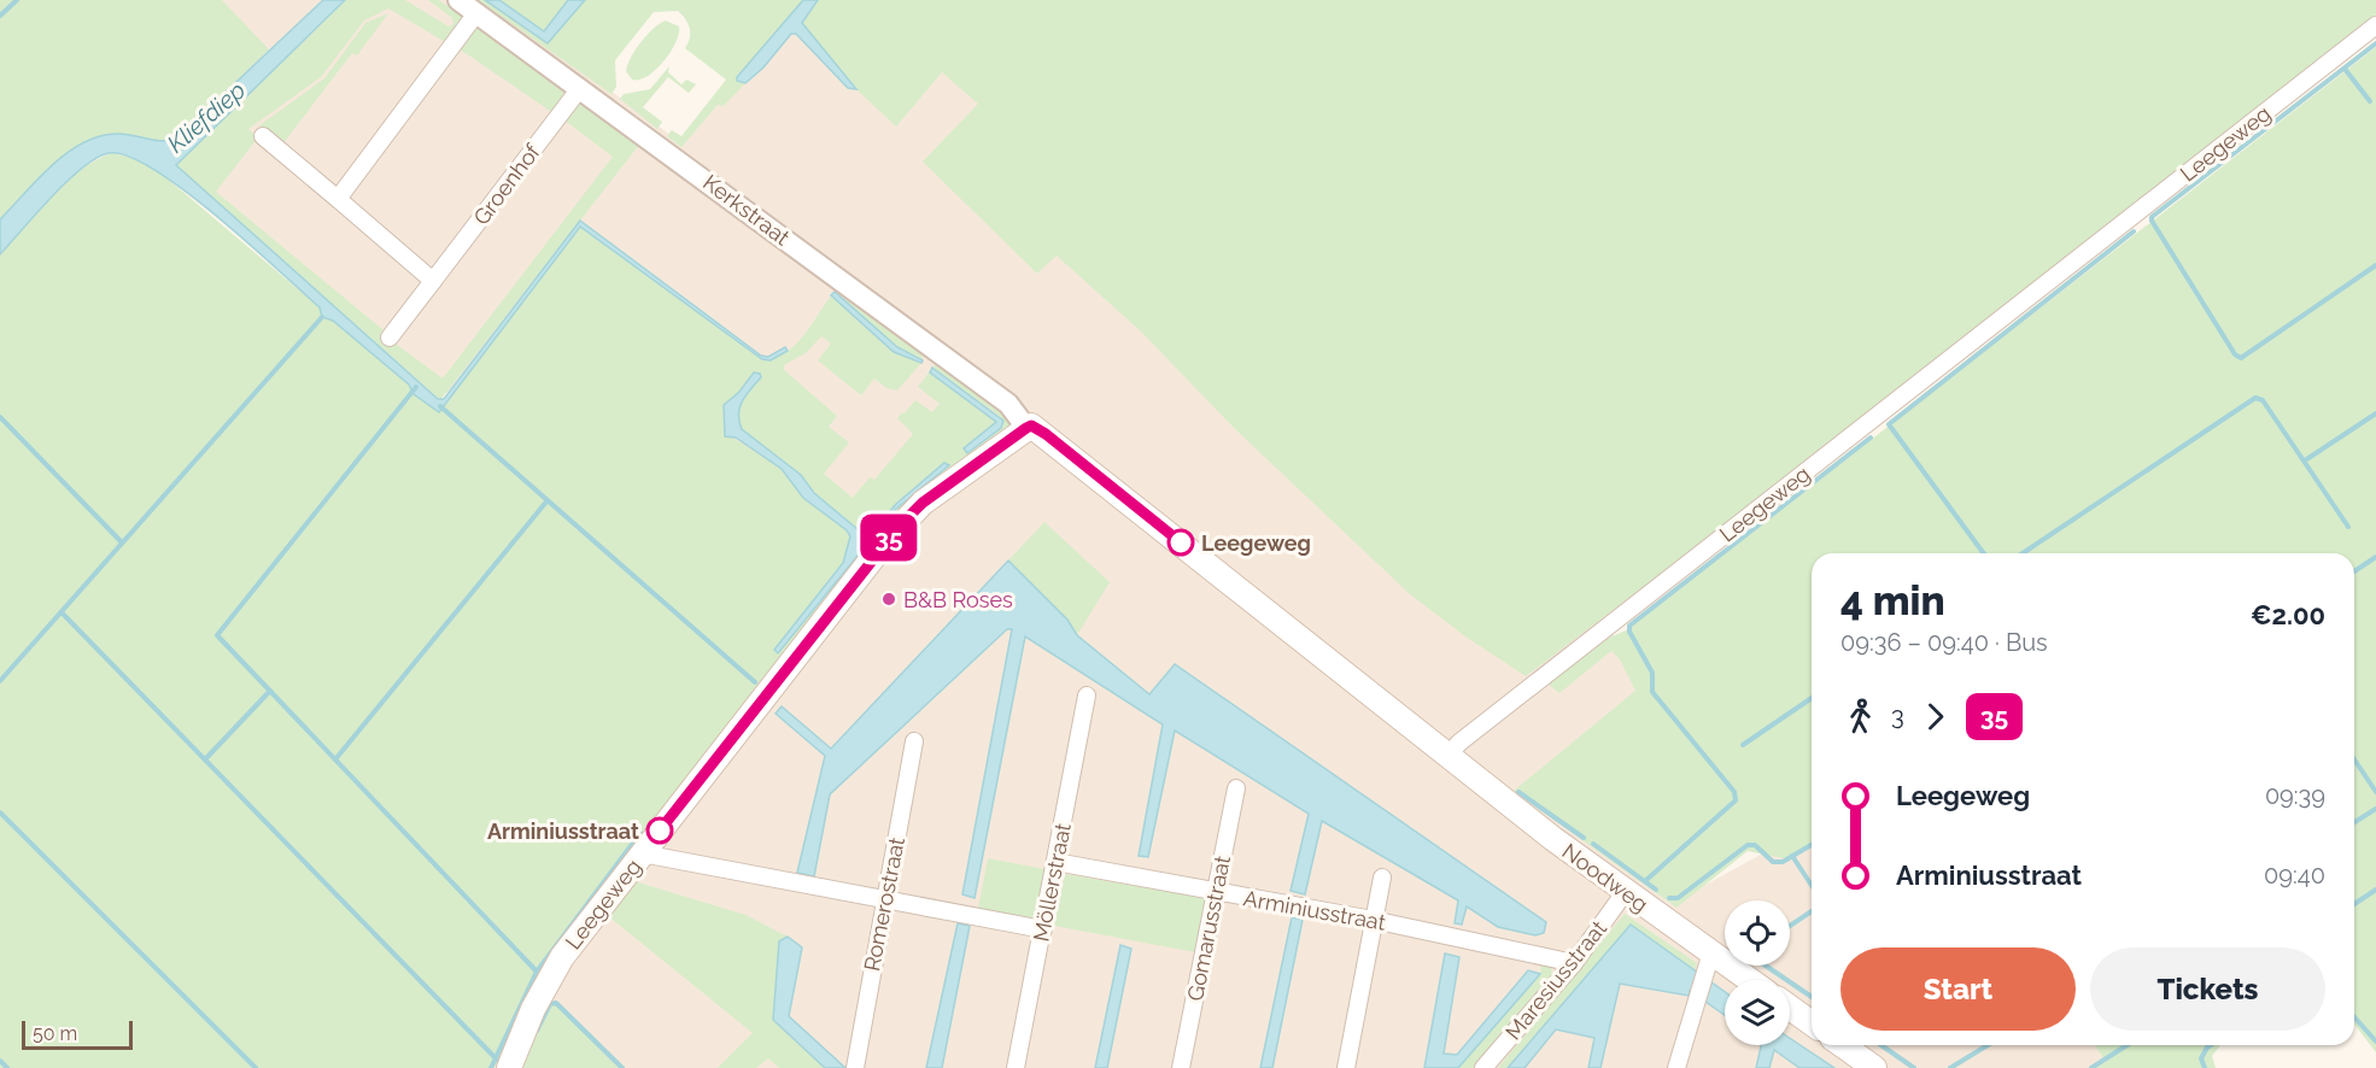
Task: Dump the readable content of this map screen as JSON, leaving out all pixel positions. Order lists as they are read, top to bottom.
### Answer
{
  "streets": {
    "main road": ["Leegeweg", "Noodweg"],
    "street": [
      "Groenhof",
      "Kerkstraat",
      "Möllerstraat",
      "Romerostraat",
      "Arminiusstraat",
      "Gomarusstraat",
      "Maresiusstraat"
    ]
  },
  "crossings": [
    ["Leegeweg", "Kerkstraat"],
    ["Leegeweg", "Noodweg"],
    ["Groenhof", "Kerkstraat"],
    ["Noodweg", "Maresiusstraat"],
    ["Möllerstraat", "Arminiusstraat"],
    ["Arminiusstraat", "Gomarusstraat"],
    ["Arminiusstraat", "Maresiusstraat"]
  ],
  "water": ["Kliefdiep"],
  "places": ["Leegeweg", "B&B Roses", "Arminiusstraat"],
  "lines": ["bus line 35"],
  "scale_bar": "50 m",
  "page": {
    "on_map": "35",
    "heading": ["4 min", "09:36 – 09:40 · Bus", "€2.00"],
    "legs": ["3", "35"],
    "list": [
      {
        "name": "Leegeweg",
        "value": "09:39"
      },
      {
        "name": "Arminiusstraat",
        "value": "09:40"
      }
    ],
    "buttons": ["Start", "Tickets"],
    "scale": "50 m"
  }
}
